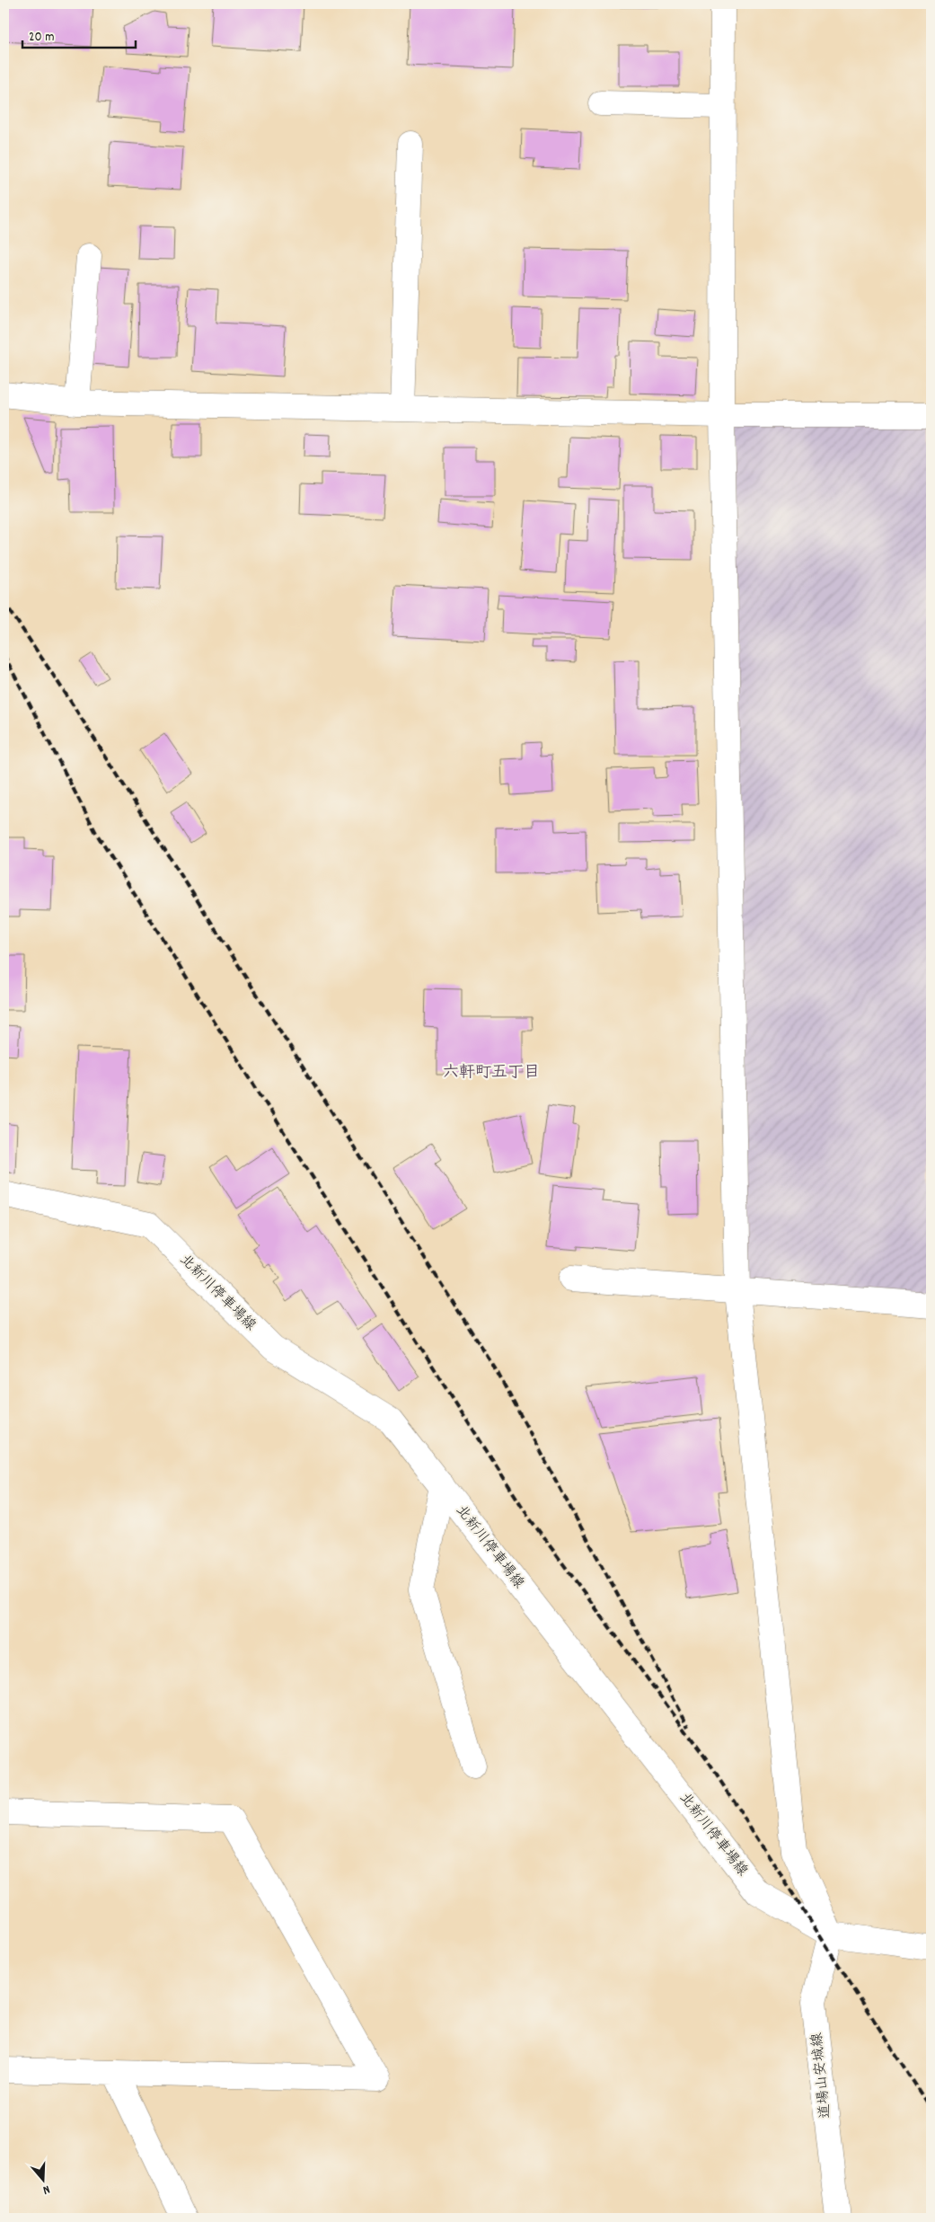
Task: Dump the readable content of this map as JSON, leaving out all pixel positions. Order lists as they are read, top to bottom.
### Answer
{
  "streets": {
    "street": ["北新川停車場線", "道場山安城線"]
  },
  "crossings": [
    ["北新川停車場線", "道場山安城線"]
  ],
  "districts": ["六軒町五丁目"],
  "scale_bar": "20 m",
  "north": "bottom"
}
